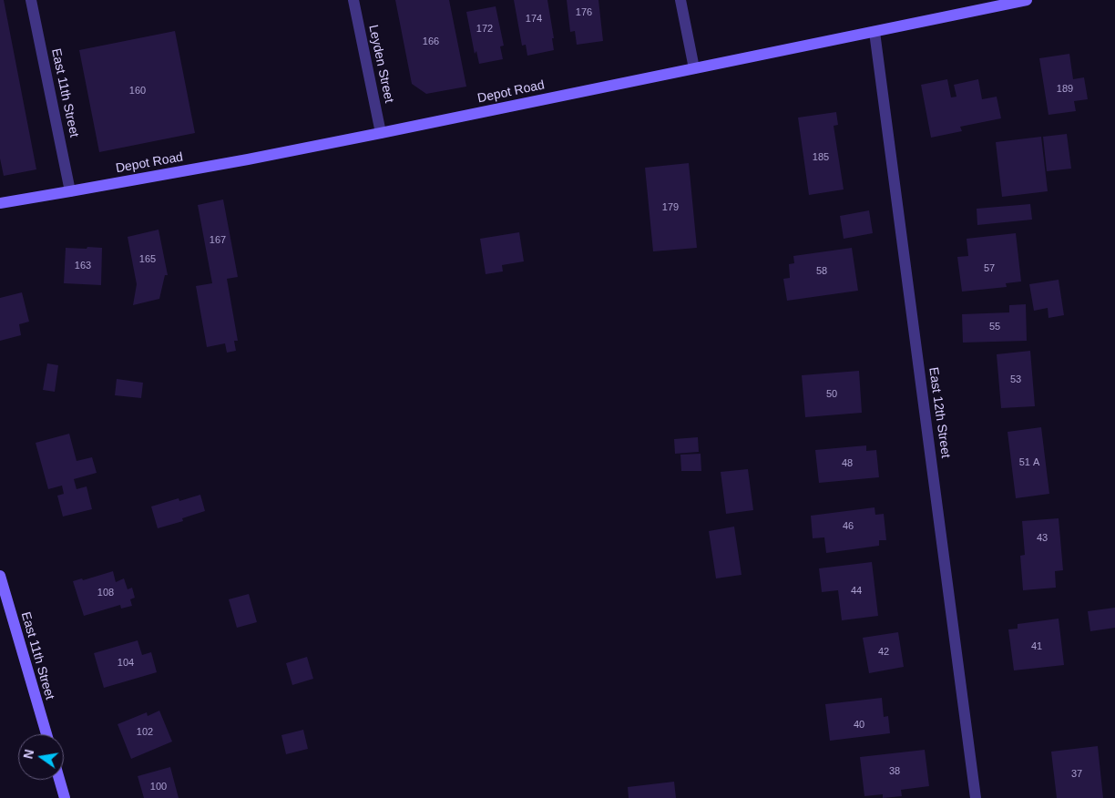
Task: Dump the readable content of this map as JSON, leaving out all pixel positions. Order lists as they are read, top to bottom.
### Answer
{
  "streets": {
    "street": [
      "Leyden Street",
      "Depot Road",
      "East 11th Street",
      "East 12th Street"
    ]
  },
  "crossings": [
    ["Leyden Street", "Depot Road"],
    ["Depot Road", "East 11th Street"],
    ["Depot Road", "East 12th Street"]
  ],
  "house_numbers": [
    "176",
    "174",
    "172",
    "166",
    "189",
    "160",
    "185",
    "179",
    "167",
    "165",
    "163",
    "57",
    "58",
    "55",
    "53",
    "50",
    "51 A",
    "48",
    "46",
    "43",
    "44",
    "108",
    "41",
    "42",
    "104",
    "40",
    "102",
    "38",
    "37",
    "100"
  ],
  "north": "left"
}
